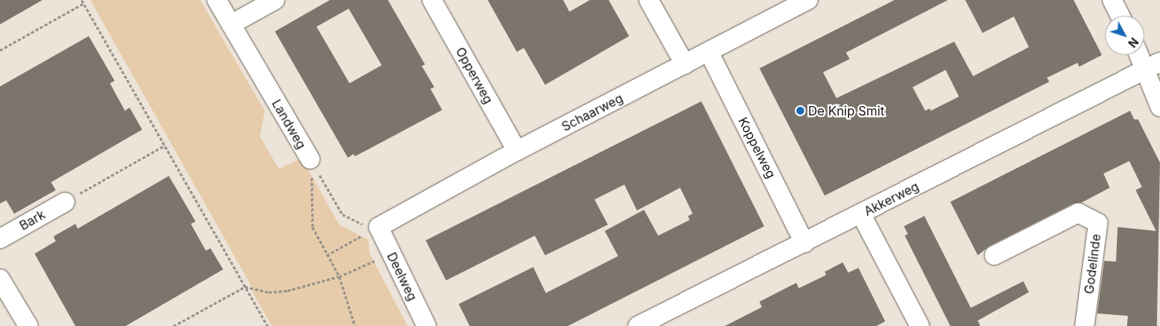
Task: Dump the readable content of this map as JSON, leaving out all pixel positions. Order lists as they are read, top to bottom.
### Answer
{
  "streets": {
    "street": [
      "Opperweg",
      "Schaarweg",
      "Landweg",
      "Koppelweg",
      "Akkerweg",
      "Bark",
      "Godelinde",
      "Deelweg"
    ]
  },
  "crossings": [
    ["Opperweg", "Schaarweg"],
    ["Schaarweg", "Landweg"],
    ["Schaarweg", "Koppelweg"],
    ["Schaarweg", "Deelweg"],
    ["Landweg", "Deelweg"],
    ["Koppelweg", "Akkerweg"]
  ],
  "places": ["De Knip Smit"],
  "north": "bottom right"
}
